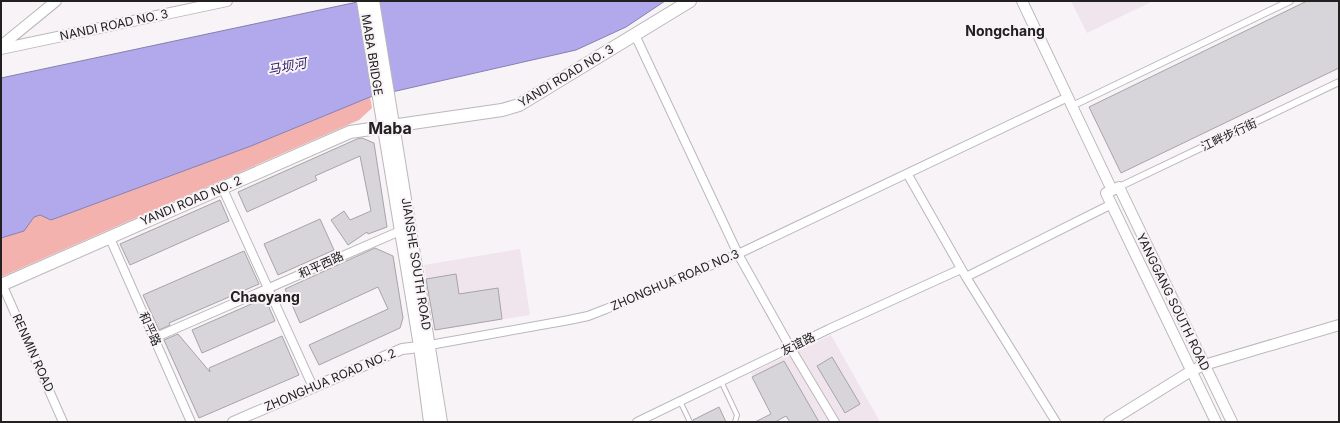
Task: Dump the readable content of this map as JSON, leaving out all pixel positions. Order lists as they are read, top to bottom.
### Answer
{
  "streets": {
    "main road": [
      "MABA BRIDGE",
      "YANDI ROAD NO. 3",
      "YANDI ROAD NO. 2",
      "JIANSHE SOUTH ROAD"
    ],
    "street": [
      "NANDI ROAD NO. 3",
      "江畔步行街",
      "和平西路",
      "ZHONGHUA ROAD NO.3",
      "YANGGANG SOUTH ROAD",
      "和平路",
      "友谊路",
      "RENMIN ROAD",
      "ZHONGHUA ROAD NO. 2"
    ]
  },
  "crossings": [
    ["MABA BRIDGE", "JIANSHE SOUTH ROAD"],
    ["YANDI ROAD NO. 3", "YANDI ROAD NO. 2"],
    ["YANDI ROAD NO. 3", "JIANSHE SOUTH ROAD"],
    ["江畔步行街", "YANGGANG SOUTH ROAD"],
    ["YANDI ROAD NO. 2", "JIANSHE SOUTH ROAD"],
    ["YANDI ROAD NO. 2", "和平路"],
    ["YANDI ROAD NO. 2", "RENMIN ROAD"],
    ["JIANSHE SOUTH ROAD", "和平西路"],
    ["JIANSHE SOUTH ROAD", "ZHONGHUA ROAD NO.3"],
    ["JIANSHE SOUTH ROAD", "ZHONGHUA ROAD NO. 2"],
    ["和平西路", "和平路"],
    ["ZHONGHUA ROAD NO.3", "YANGGANG SOUTH ROAD"],
    ["ZHONGHUA ROAD NO.3", "ZHONGHUA ROAD NO. 2"],
    ["YANGGANG SOUTH ROAD", "友谊路"]
  ],
  "districts": ["Nongchang", "Maba", "Chaoyang"],
  "water": ["马坝河"]
}
